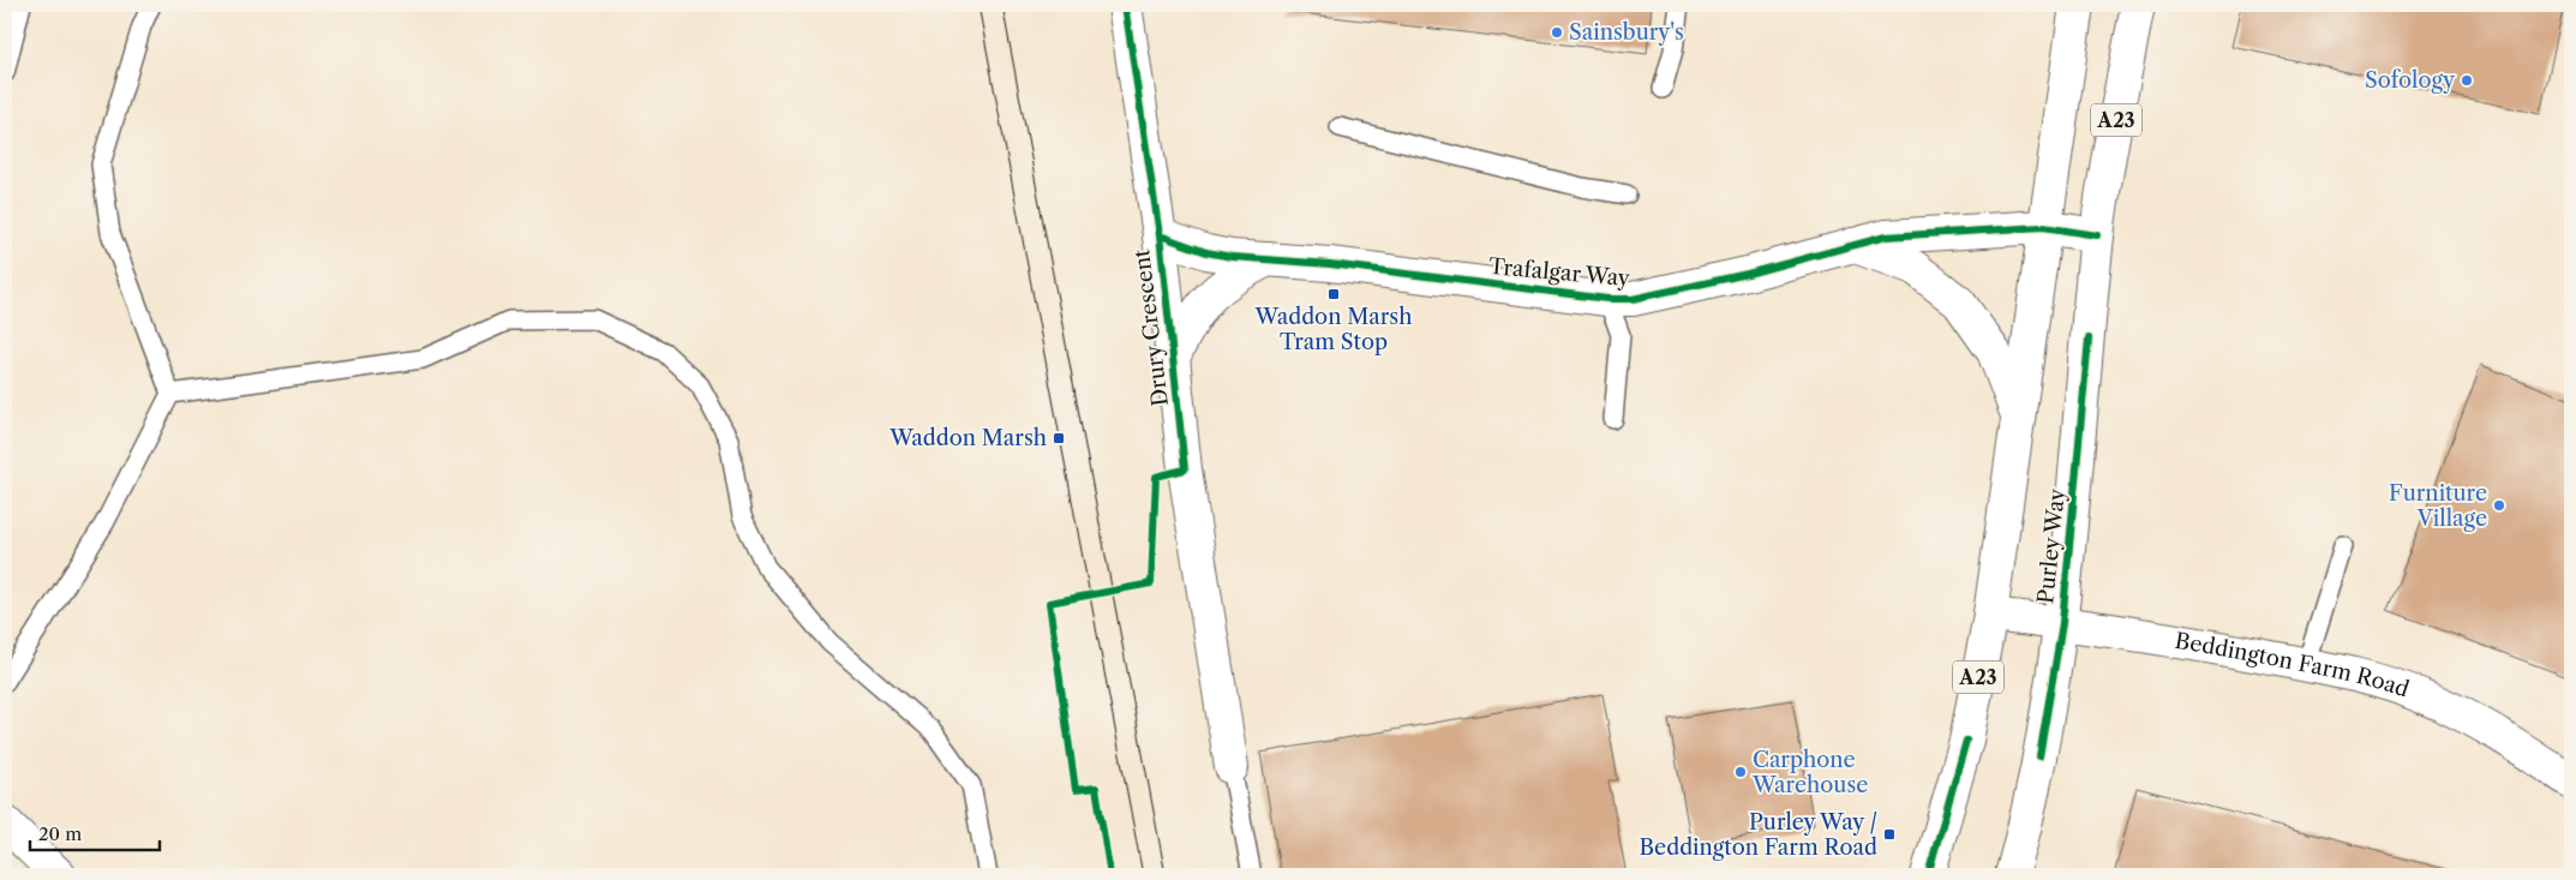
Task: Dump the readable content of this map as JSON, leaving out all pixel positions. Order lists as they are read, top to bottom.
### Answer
{
  "streets": {
    "main road": [
      "A23",
      "Trafalgar Way",
      "Drury Crescent",
      "Purley Way",
      "Beddington Farm Road"
    ]
  },
  "crossings": [
    ["A23", "Trafalgar Way"],
    ["A23", "Beddington Farm Road"],
    ["Trafalgar Way", "Drury Crescent"],
    ["Trafalgar Way", "Purley Way"],
    ["Purley Way", "Beddington Farm Road"]
  ],
  "places": {
    "other": [
      "Sainsbury's",
      "Sofology",
      "Furniture Village",
      "Carphone Warehouse"
    ],
    "transit": ["Waddon Marsh Tram Stop", "Waddon Marsh", "Purley Way / Beddington Farm Road"]
  },
  "scale_bar": "20 m"
}
